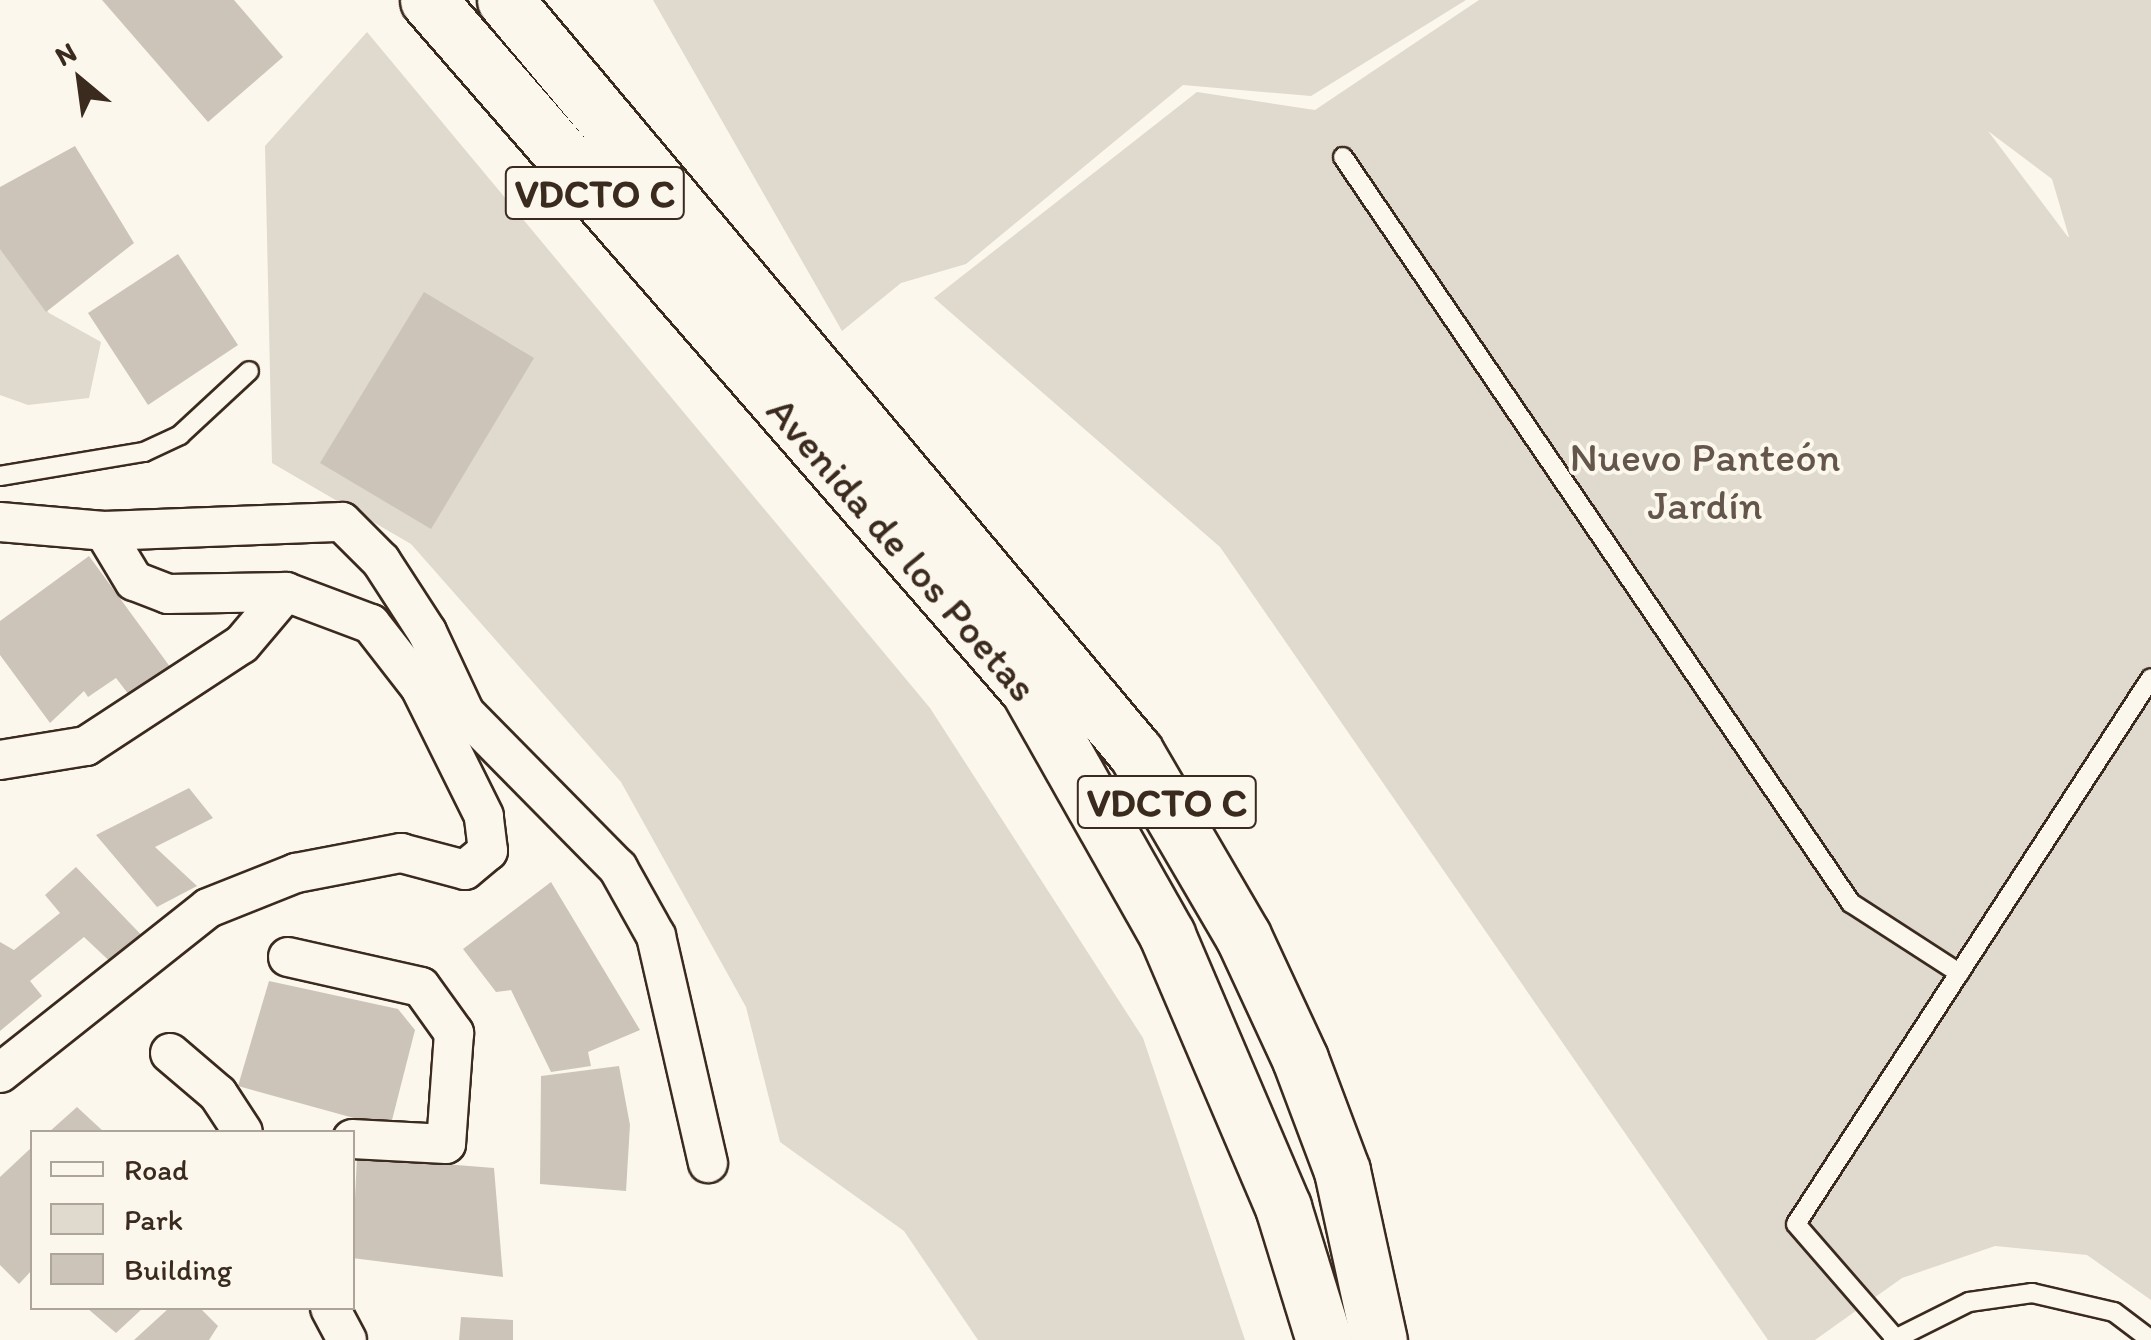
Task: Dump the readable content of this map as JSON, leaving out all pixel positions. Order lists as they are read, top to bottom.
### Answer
{
  "streets": {
    "highway": ["VDCTO C", "Avenida de los Poetas"]
  },
  "parks": ["Nuevo Panteón Jardín"],
  "legend": ["Road", "Park", "Building"],
  "north": "top left"
}
